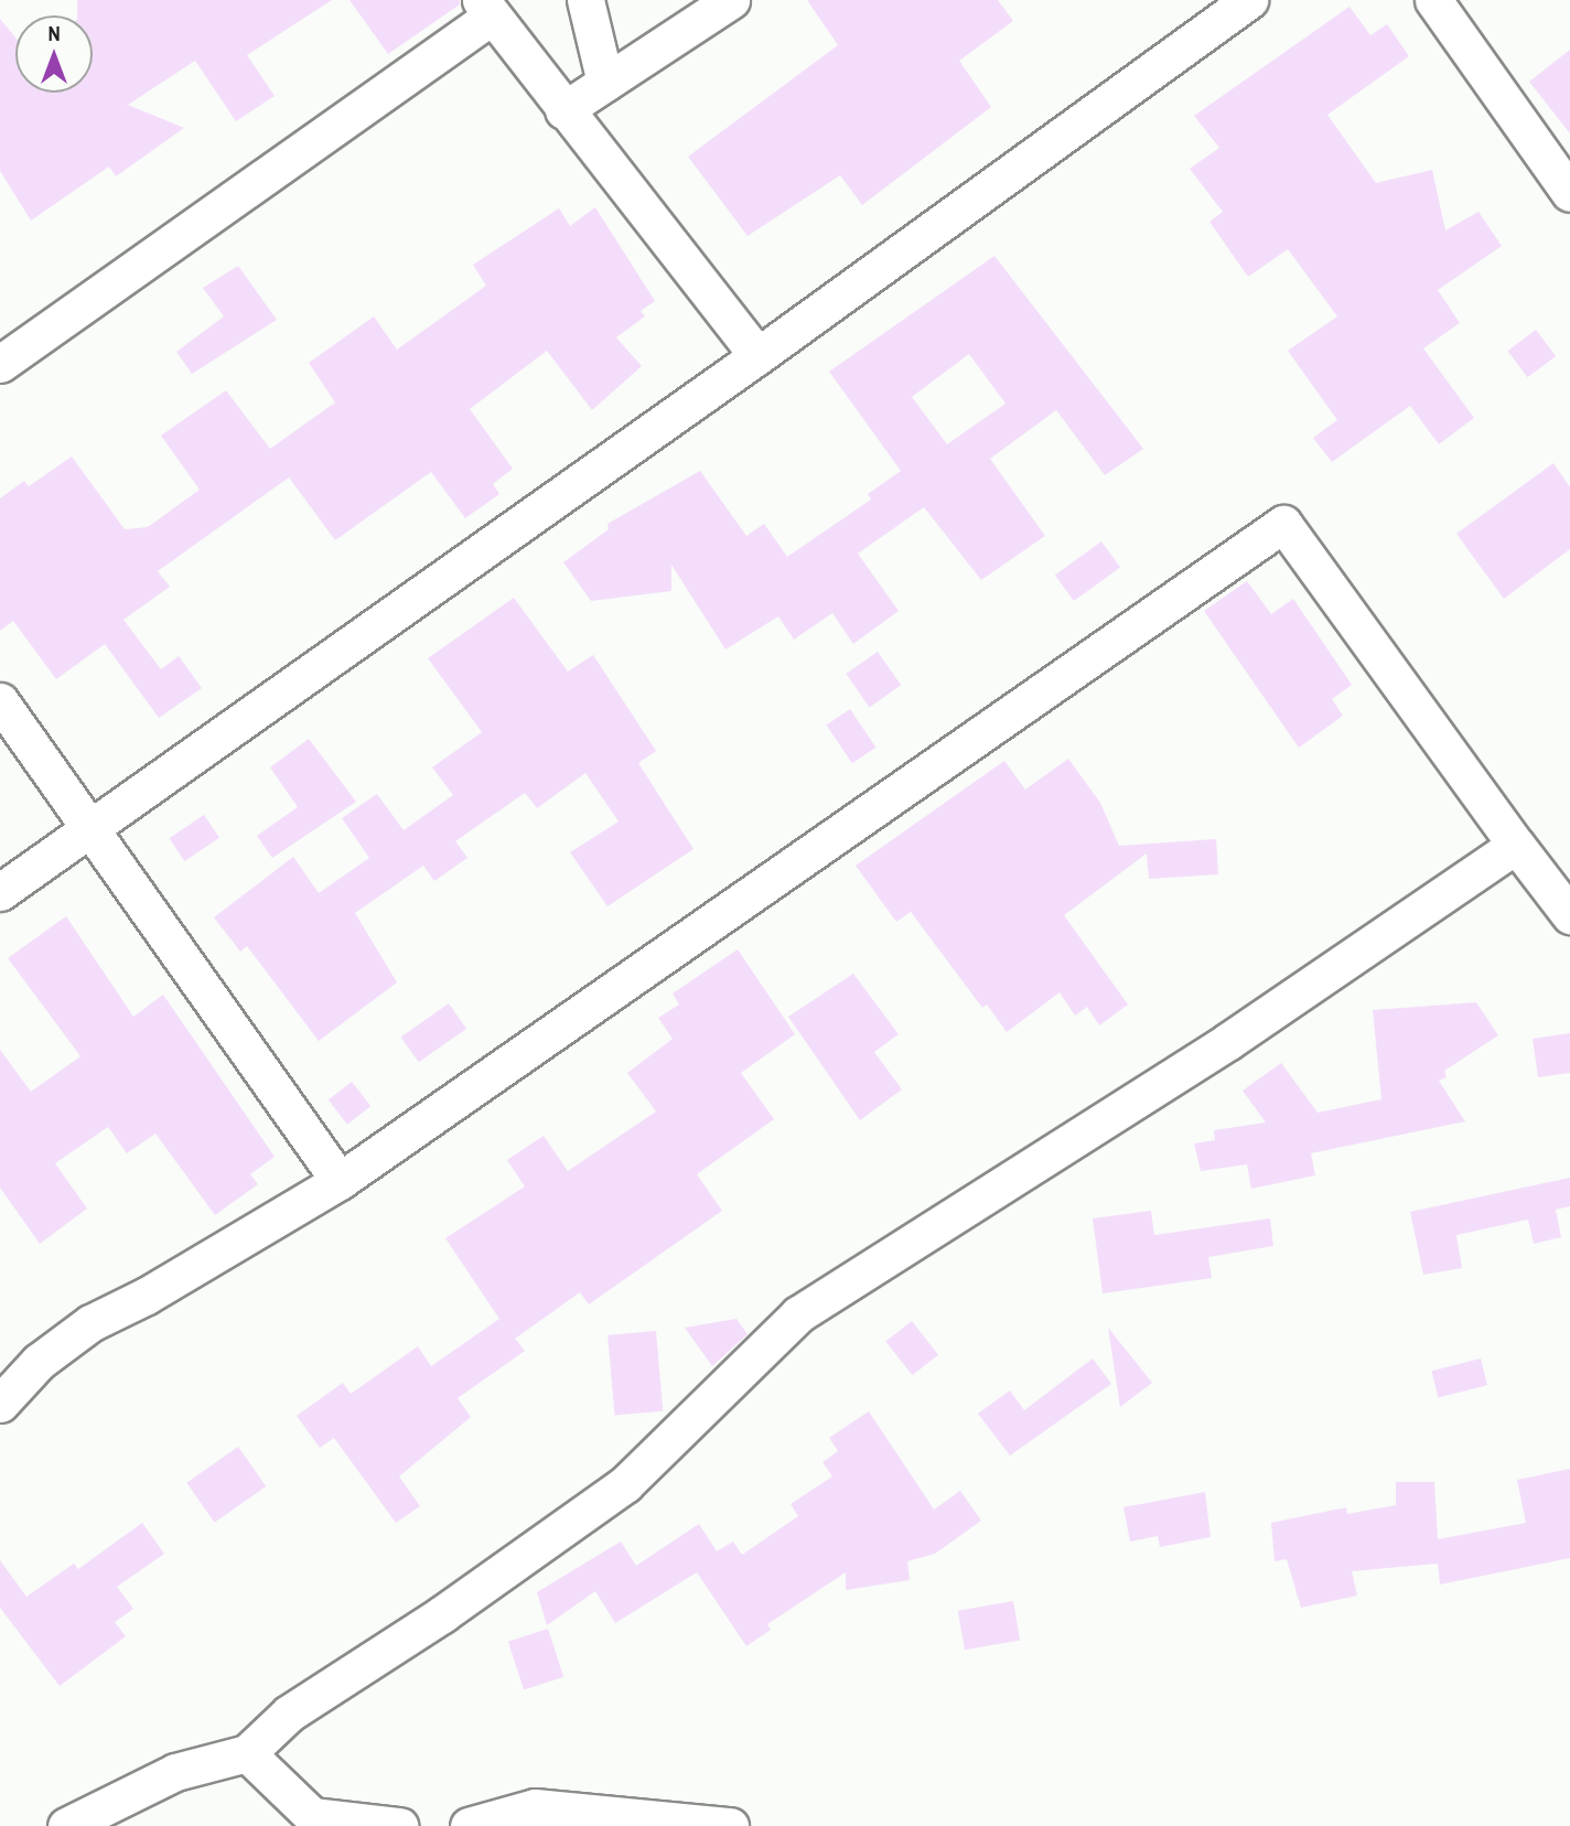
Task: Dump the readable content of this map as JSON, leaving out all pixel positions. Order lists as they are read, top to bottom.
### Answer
{
  "north": "top"
}
